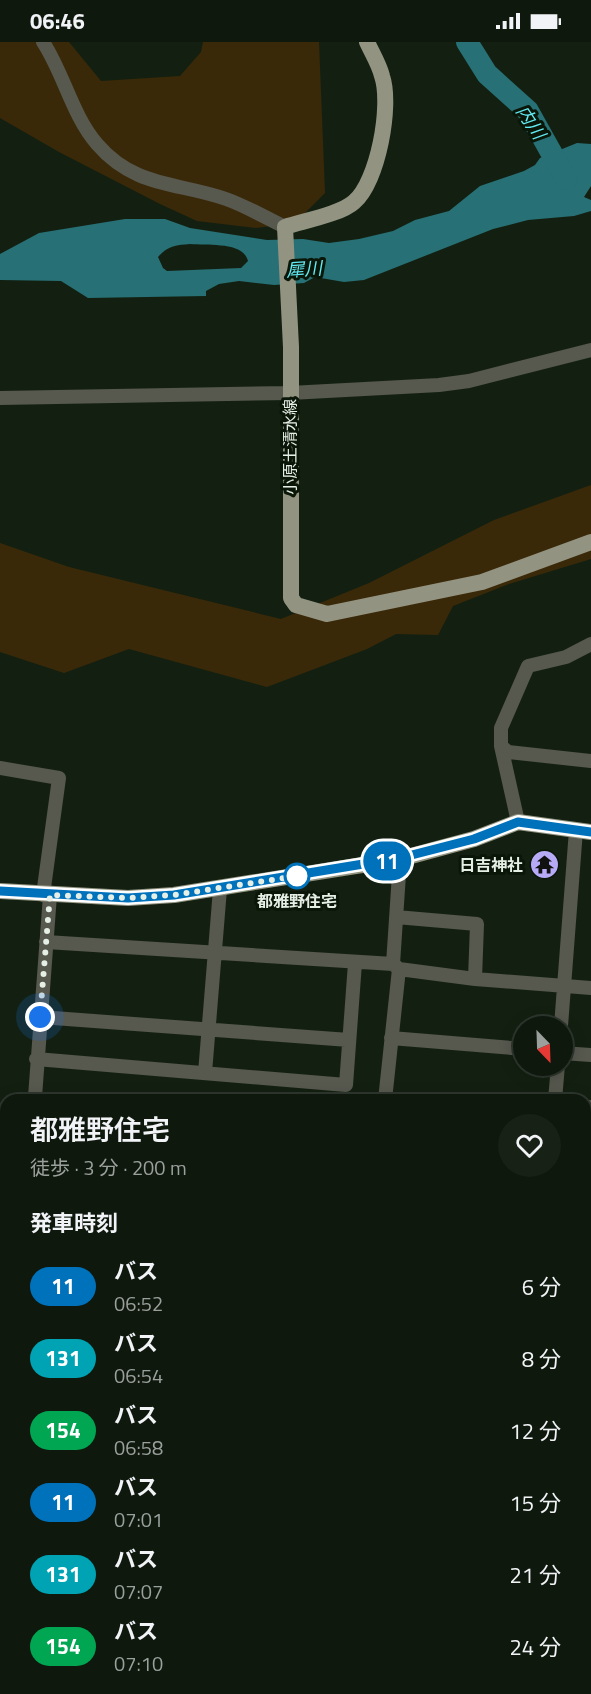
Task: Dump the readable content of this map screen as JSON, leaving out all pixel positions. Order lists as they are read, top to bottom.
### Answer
{
  "streets": {
    "main road": ["小原土清水線"]
  },
  "water": ["内川", "犀川"],
  "places": {
    "temple": ["日吉神社"],
    "other": ["都雅野住宅"]
  },
  "lines": ["bus line 11"],
  "north": "bottom right",
  "page": {
    "status": "06:46",
    "on_map": "11",
    "heading": [
      ["都雅野住宅", "徒歩 · 3 分 · 200 m"],
      "発車時刻"
    ],
    "list": [
      {
        "mark": "11",
        "name": "バス",
        "note": "06:52",
        "value": "6 分"
      },
      {
        "mark": "131",
        "name": "バス",
        "note": "06:54",
        "value": "8 分"
      },
      {
        "mark": "154",
        "name": "バス",
        "note": "06:58",
        "value": "12 分"
      },
      {
        "mark": "11",
        "name": "バス",
        "note": "07:01",
        "value": "15 分"
      },
      {
        "mark": "131",
        "name": "バス",
        "note": "07:07",
        "value": "21 分"
      },
      {
        "mark": "154",
        "name": "バス",
        "note": "07:10",
        "value": "24 分"
      }
    ]
  }
}
